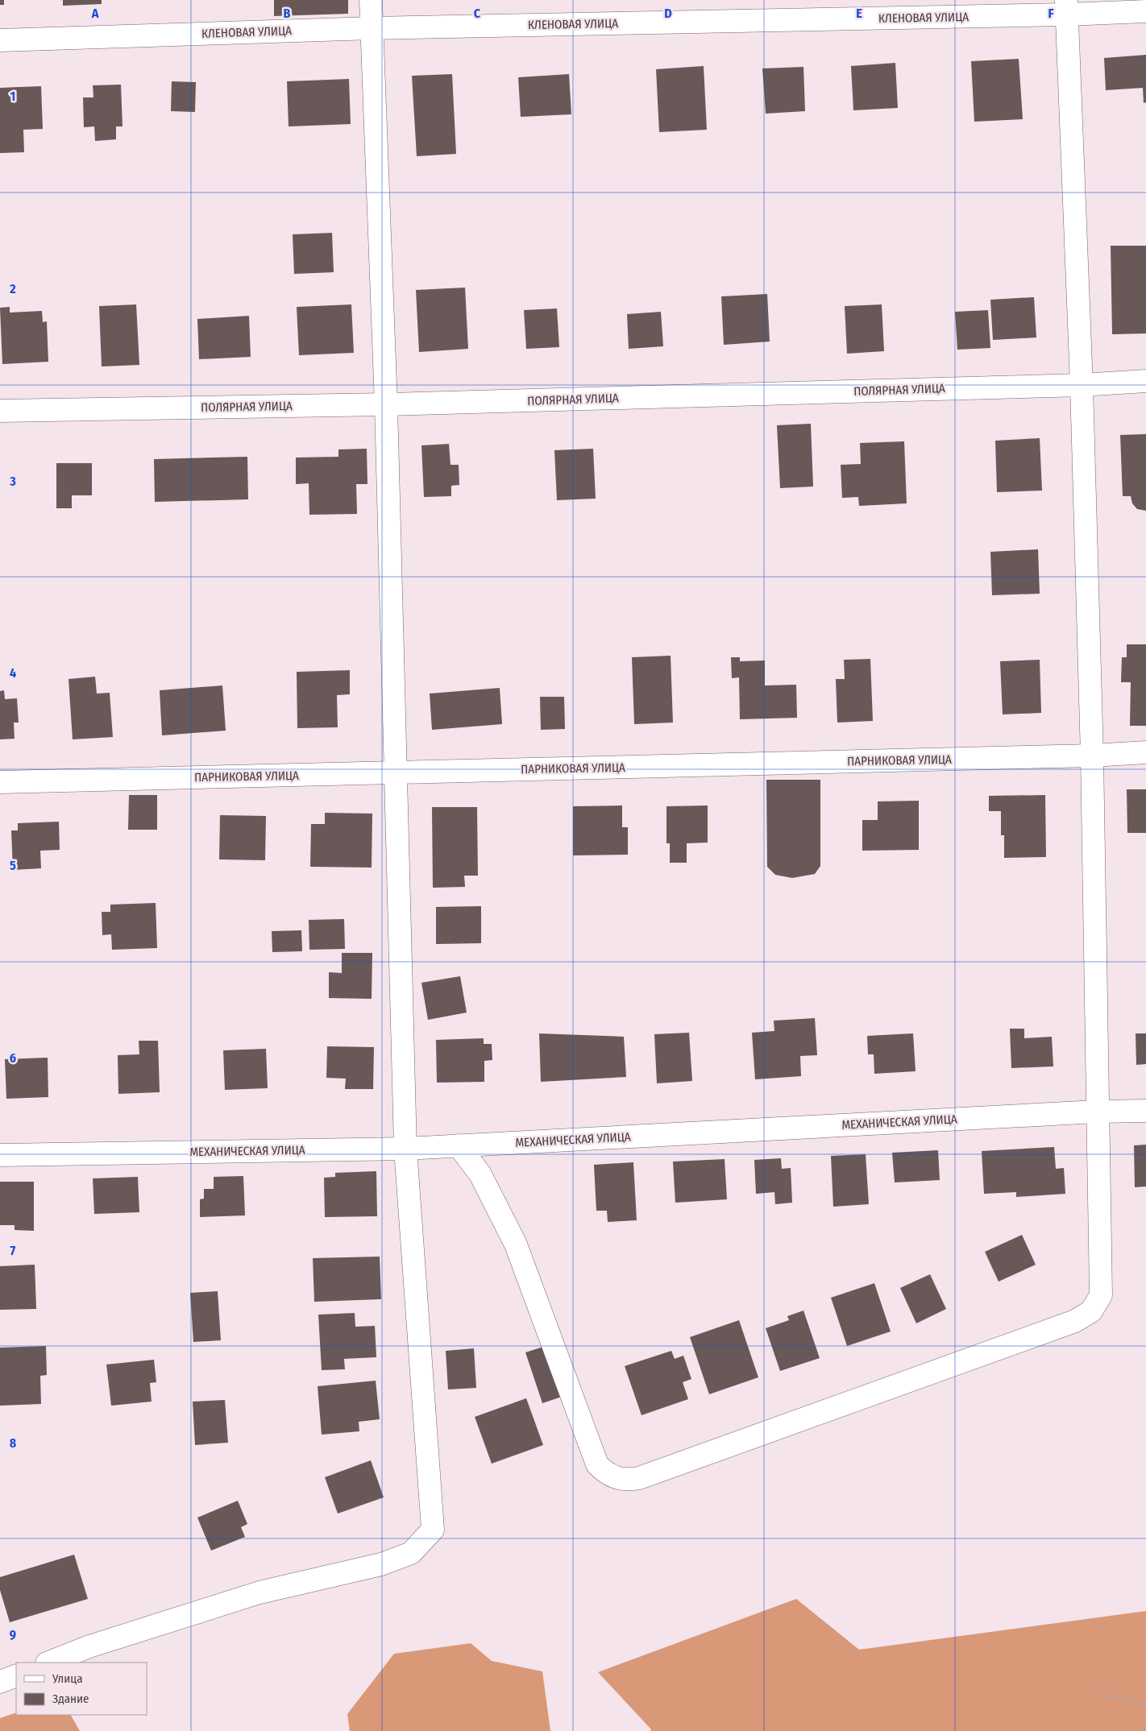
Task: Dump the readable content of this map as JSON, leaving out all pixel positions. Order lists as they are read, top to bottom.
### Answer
{
  "streets": {
    "street": [
      "КЛЕНОВАЯ УЛИЦА",
      "ПОЛЯРНАЯ УЛИЦА",
      "ПАРНИКОВАЯ УЛИЦА",
      "МЕХАНИЧЕСКАЯ УЛИЦА"
    ]
  },
  "legend": ["Улица", "Здание"],
  "grid": {
    "columns": [
      "A",
      "B",
      "C",
      "D",
      "E",
      "F"
    ],
    "rows": [
      "1",
      "2",
      "3",
      "4",
      "5",
      "6",
      "7",
      "8",
      "9"
    ]
  }
}
